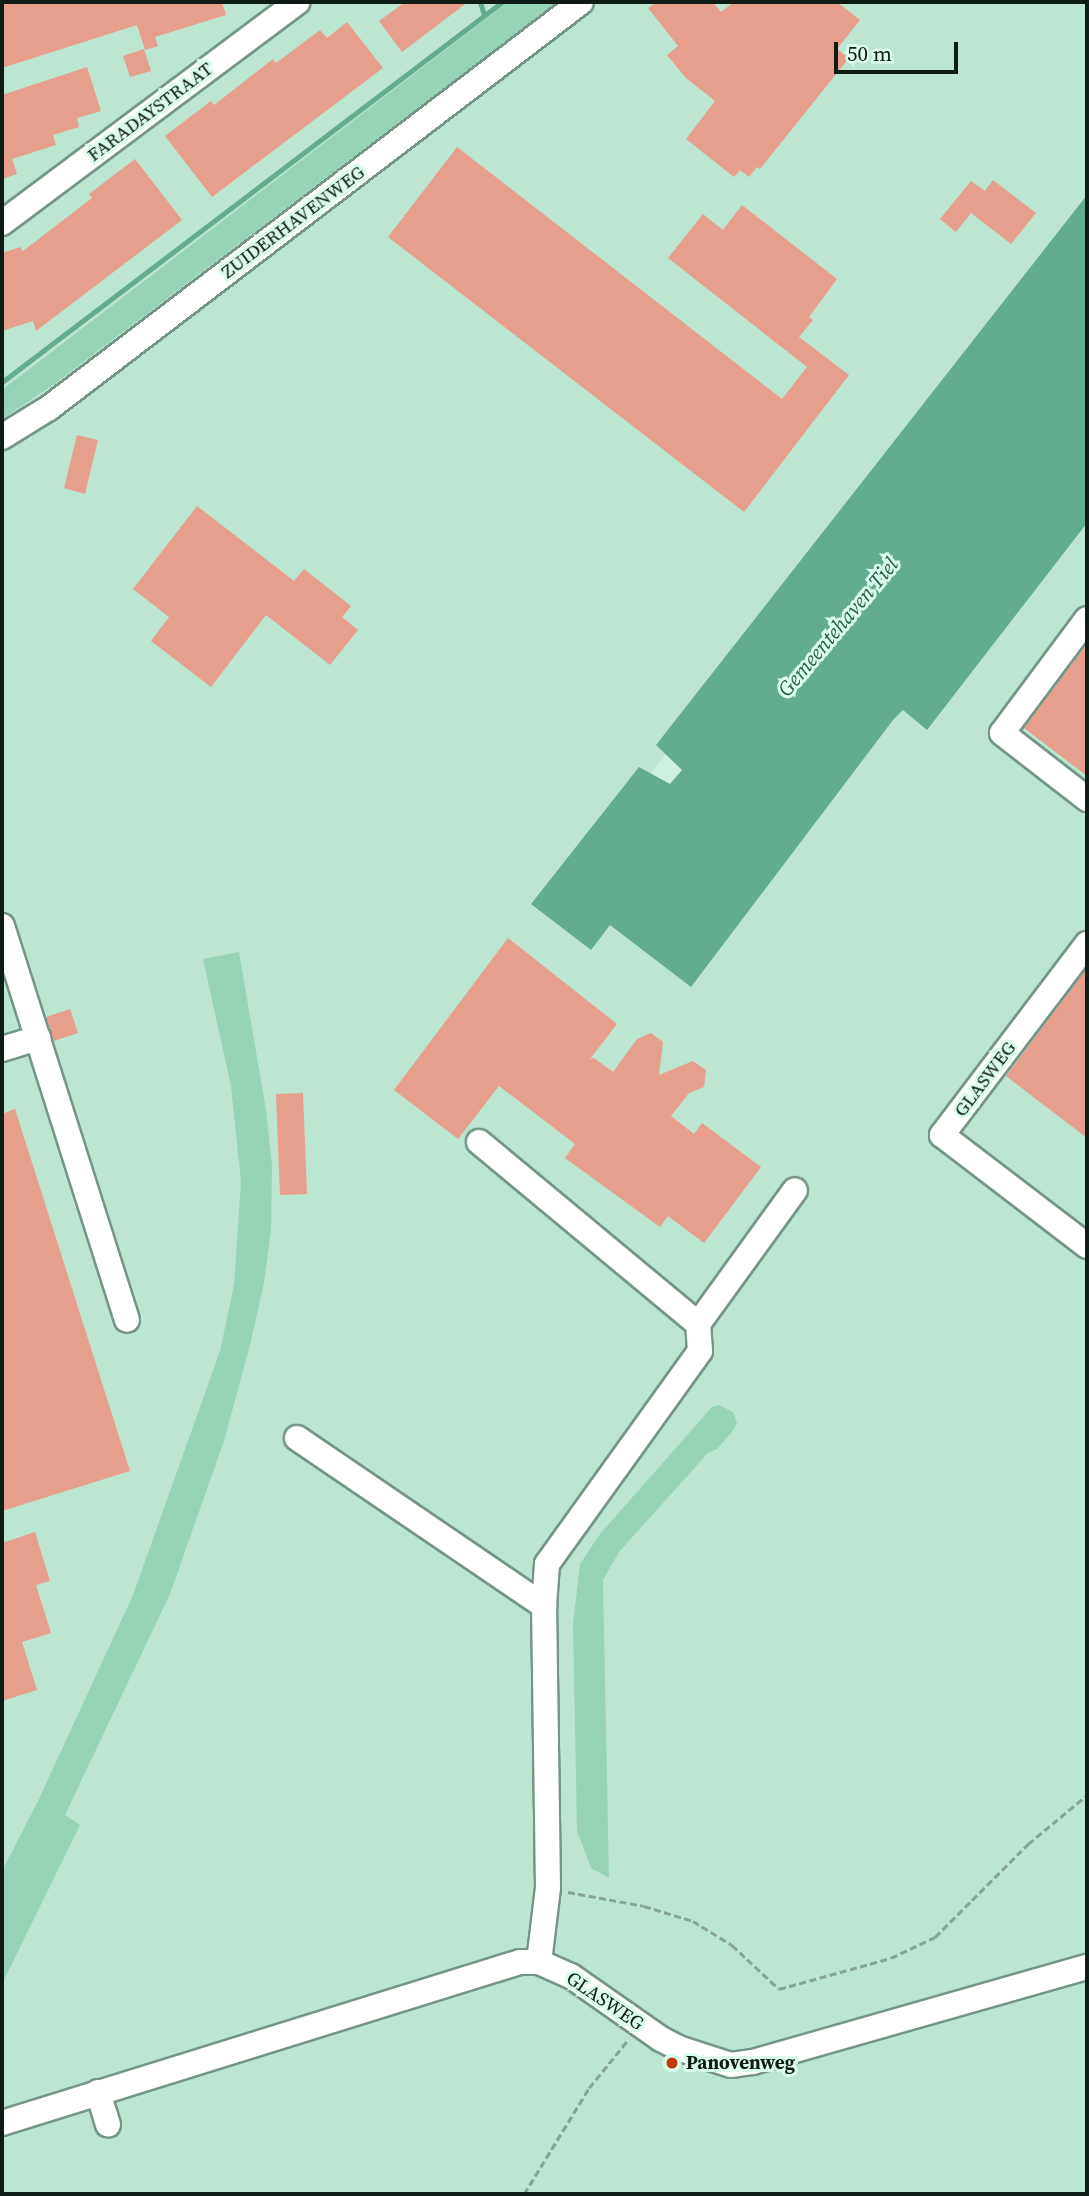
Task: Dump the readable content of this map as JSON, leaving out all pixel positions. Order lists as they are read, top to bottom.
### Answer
{
  "streets": {
    "street": ["FARADAYSTRAAT", "ZUIDERHAVENWEG", "GLASWEG"]
  },
  "water": ["Gemeentehaven Tiel"],
  "places": ["Panovenweg"],
  "scale_bar": "50 m"
}
